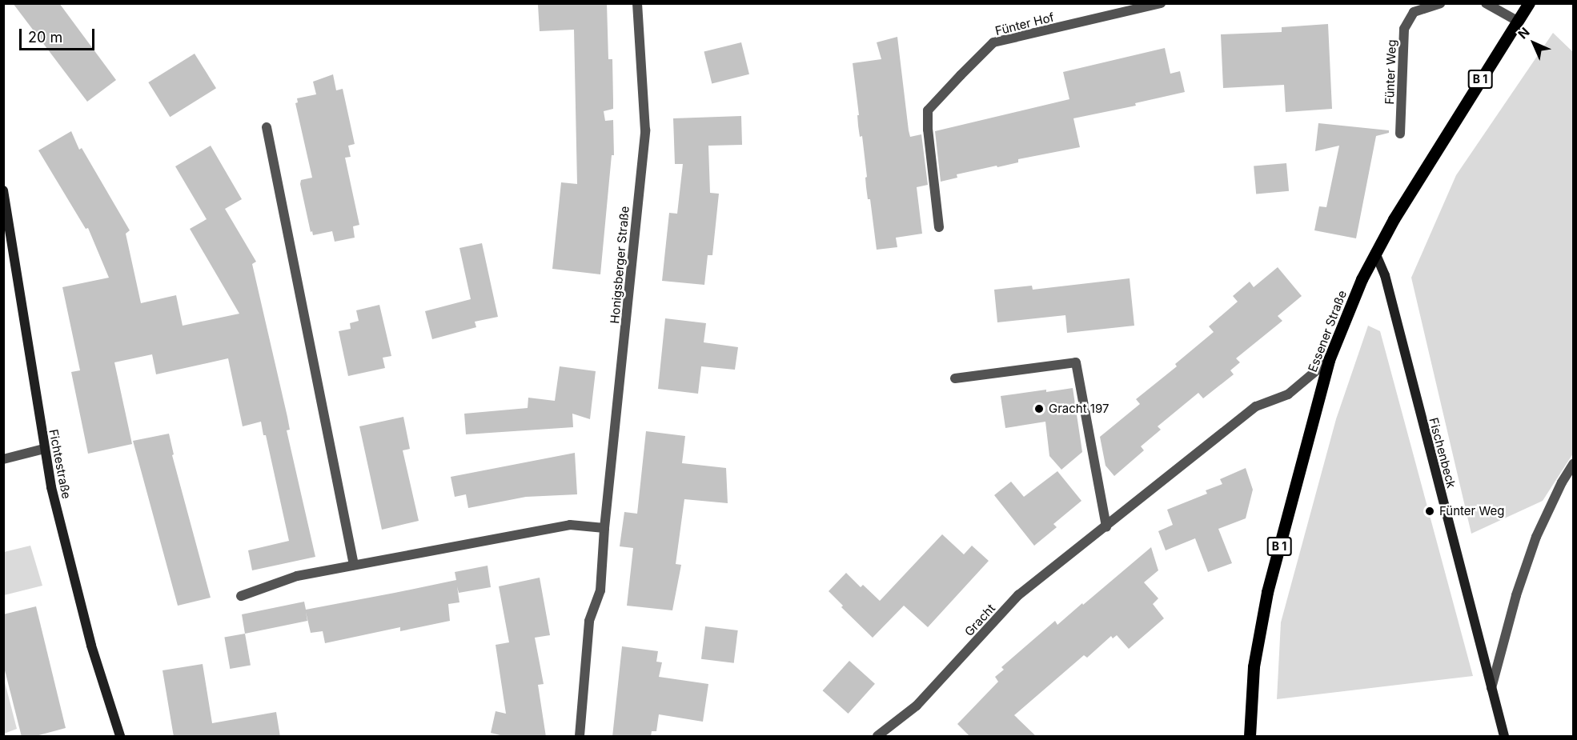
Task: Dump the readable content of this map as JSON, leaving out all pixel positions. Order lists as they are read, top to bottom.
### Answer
{
  "streets": {
    "main road": ["B 1", "Essener Straße"],
    "street": [
      "Fünter Hof",
      "Fünter Weg",
      "Honigsberger Straße",
      "Fischenbeck",
      "Fichtestraße",
      "Gracht"
    ]
  },
  "crossings": [
    ["Essener Straße", "Fischenbeck"],
    ["Essener Straße", "Gracht"]
  ],
  "places": ["Gracht 197", "Fünter Weg"],
  "scale_bar": "20 m",
  "north": "top left"
}
